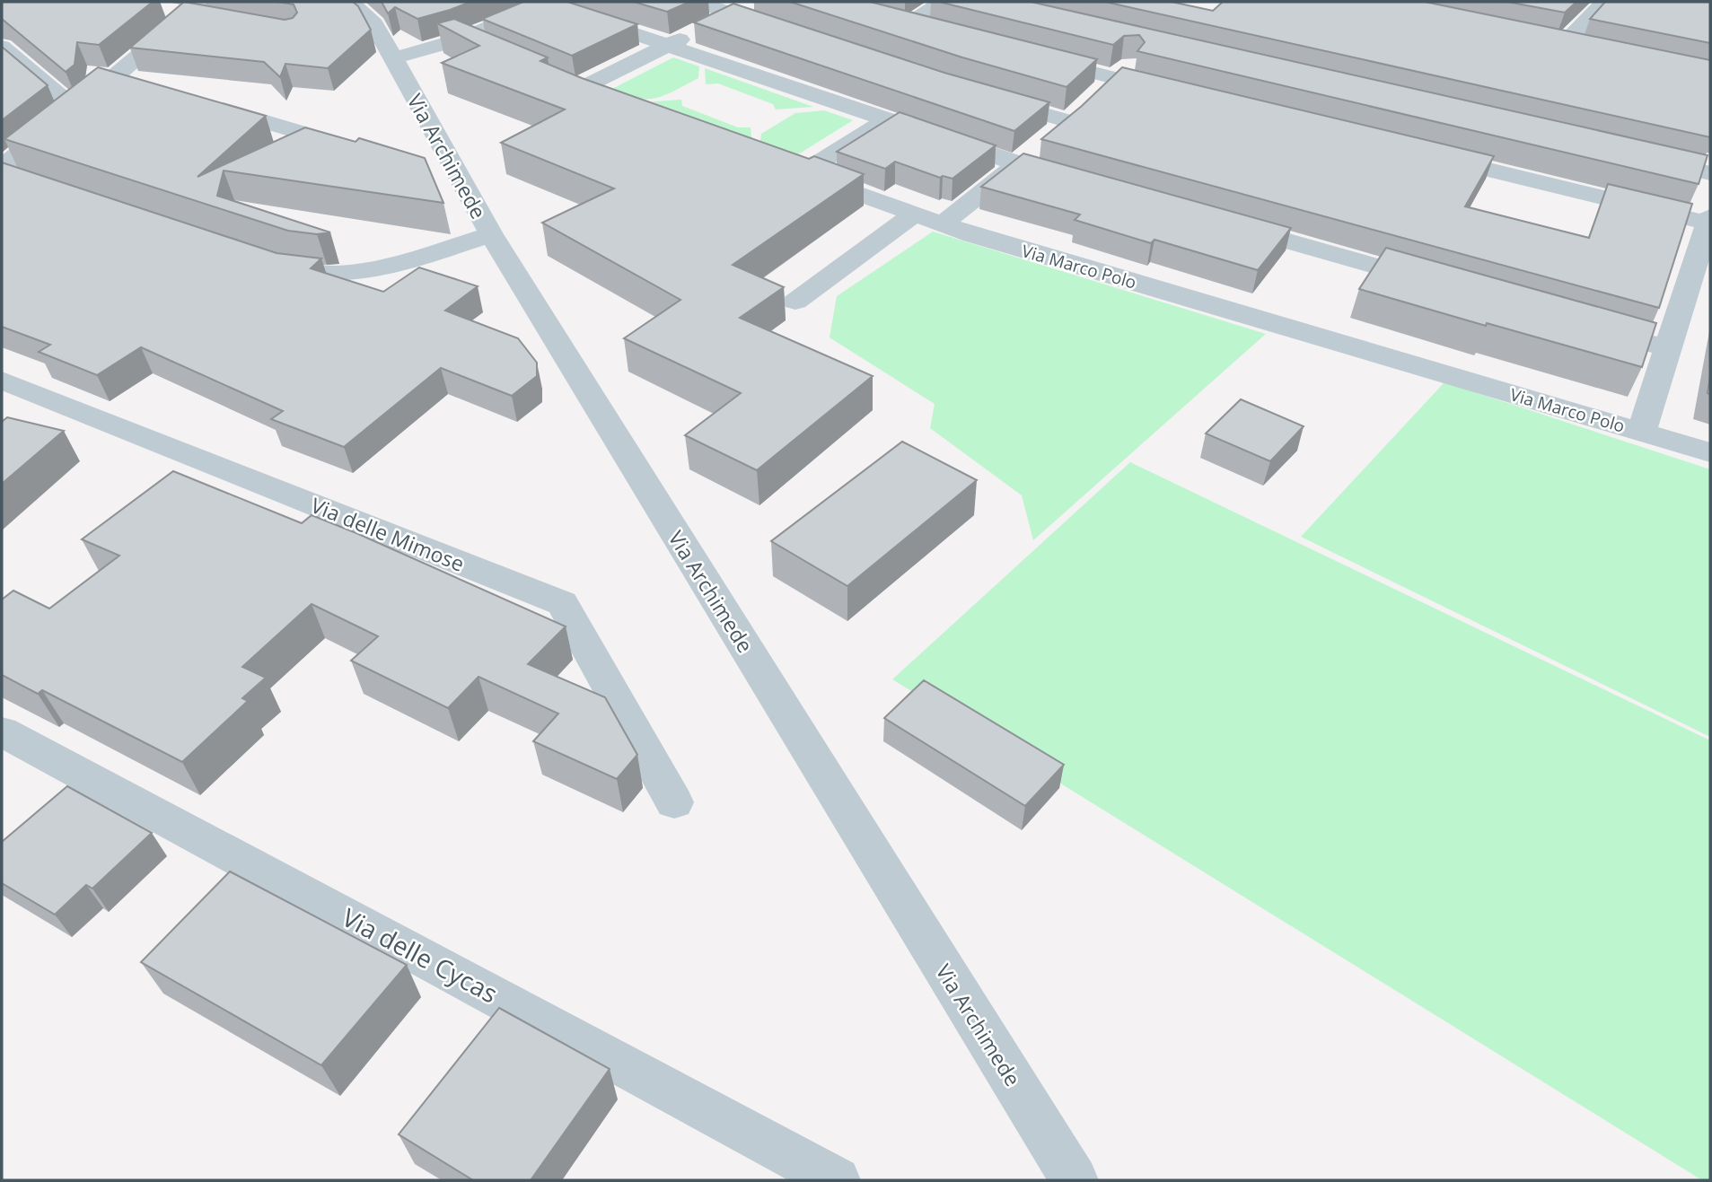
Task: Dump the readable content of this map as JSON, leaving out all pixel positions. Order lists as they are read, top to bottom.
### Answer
{
  "streets": {
    "street": [
      "Via Archimede",
      "Via Marco Polo",
      "Via delle Mimose",
      "Via delle Cycas"
    ]
  }
}
